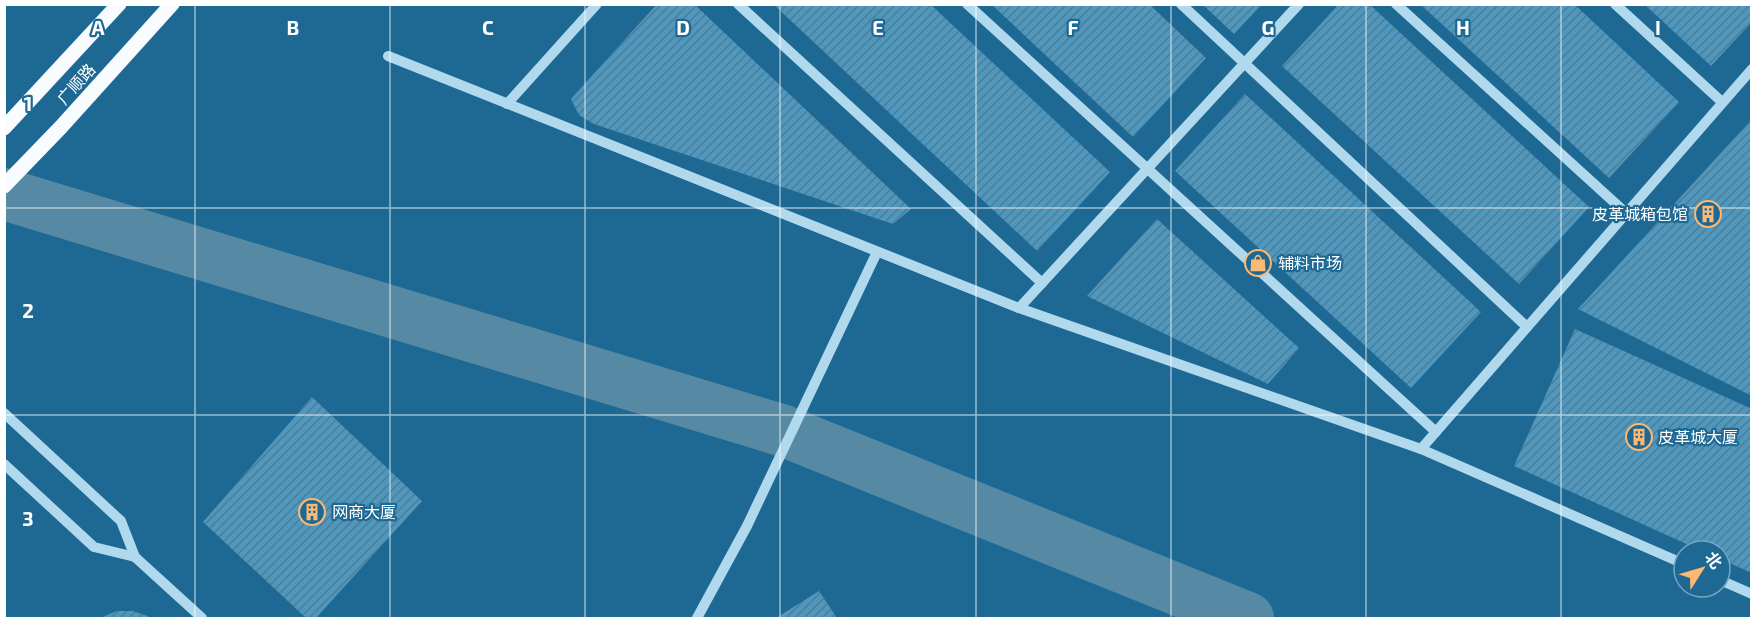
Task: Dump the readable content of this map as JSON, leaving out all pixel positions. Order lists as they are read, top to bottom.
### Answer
{
  "streets": {
    "main road": ["广顺路"]
  },
  "places": {
    "building": ["皮革城箱包馆", "皮革城大厦", "网商大厦"],
    "shop": ["辅料市场"]
  },
  "north": "top right",
  "grid": {
    "columns": [
      "A",
      "B",
      "C",
      "D",
      "E",
      "F",
      "G",
      "H",
      "I"
    ],
    "rows": ["1", "2", "3"]
  }
}
